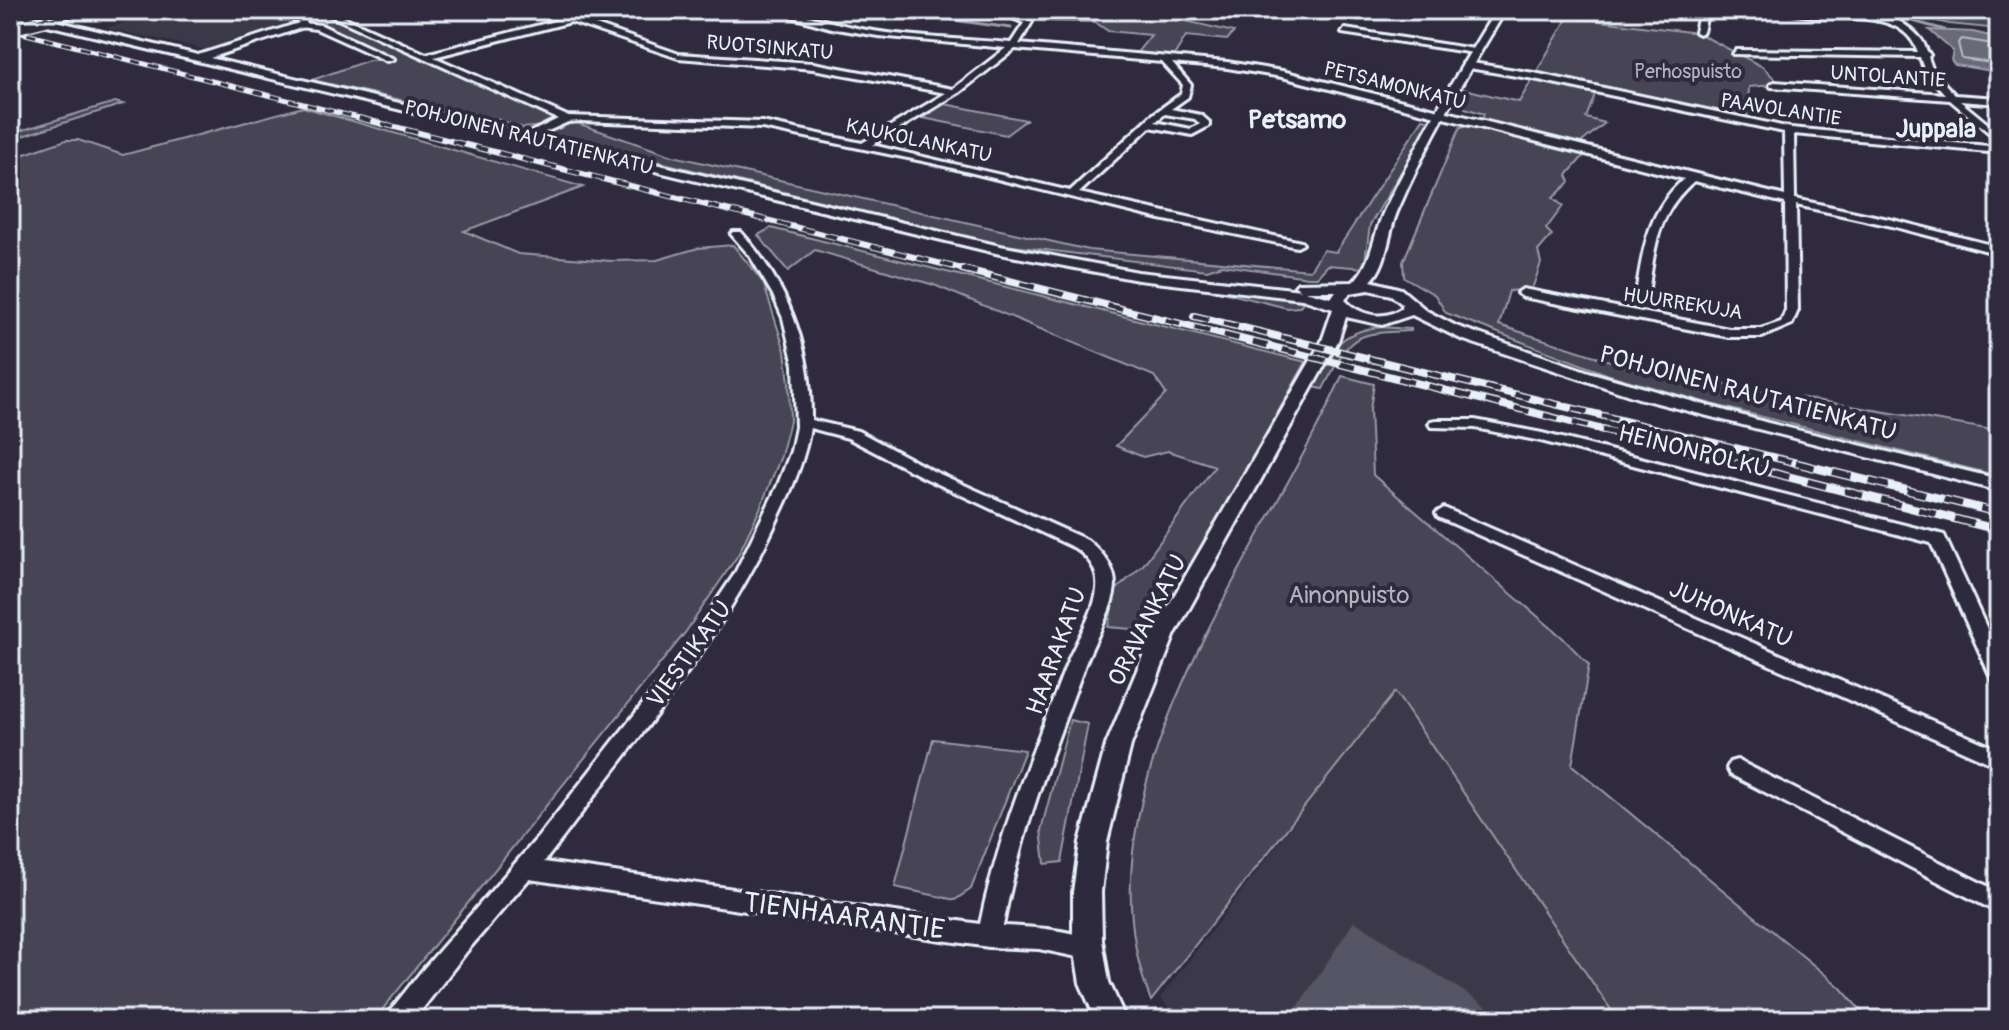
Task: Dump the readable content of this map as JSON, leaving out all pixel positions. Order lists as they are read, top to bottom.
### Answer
{
  "streets": {
    "street": [
      "RUOTSINKATU",
      "UNTOLANTIE",
      "PETSAMONKATU",
      "PAAVOLANTIE",
      "POHJOINEN RAUTATIENKATU",
      "KAUKOLANKATU",
      "HUURREKUJA",
      "HEINONPOLKU",
      "JUHONKATU",
      "ORAVANKATU",
      "HAARAKATU",
      "VIESTIKATU",
      "TIENHAARANTIE"
    ]
  },
  "crossings": [
    ["PETSAMONKATU", "HUURREKUJA"],
    ["PAAVOLANTIE", "HUURREKUJA"],
    ["POHJOINEN RAUTATIENKATU", "KAUKOLANKATU"],
    ["POHJOINEN RAUTATIENKATU", "ORAVANKATU"],
    ["ORAVANKATU", "TIENHAARANTIE"],
    ["HAARAKATU", "VIESTIKATU"],
    ["HAARAKATU", "TIENHAARANTIE"],
    ["VIESTIKATU", "TIENHAARANTIE"]
  ],
  "districts": ["Petsamo", "Juppala"],
  "parks": ["Perhospuisto", "Ainonpuisto"]
}
